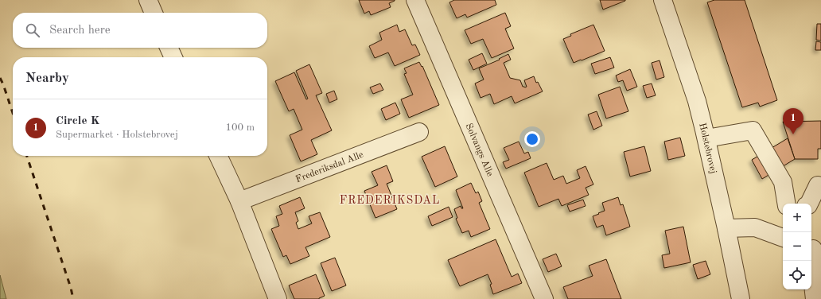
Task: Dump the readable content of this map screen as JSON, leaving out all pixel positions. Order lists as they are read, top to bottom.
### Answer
{
  "streets": {
    "street": ["Holstebrovej", "Solvangs Alle", "Frederiksdal Alle"]
  },
  "districts": ["FREDERIKSDAL"],
  "page": {
    "search": "Search here",
    "heading": "Nearby",
    "list": [
      {
        "mark": "1",
        "name": "Circle K",
        "note": "Supermarket · Holstebrovej",
        "value": "100 m"
      }
    ],
    "pins": "1",
    "map_buttons": ["+", "−"]
  }
}
